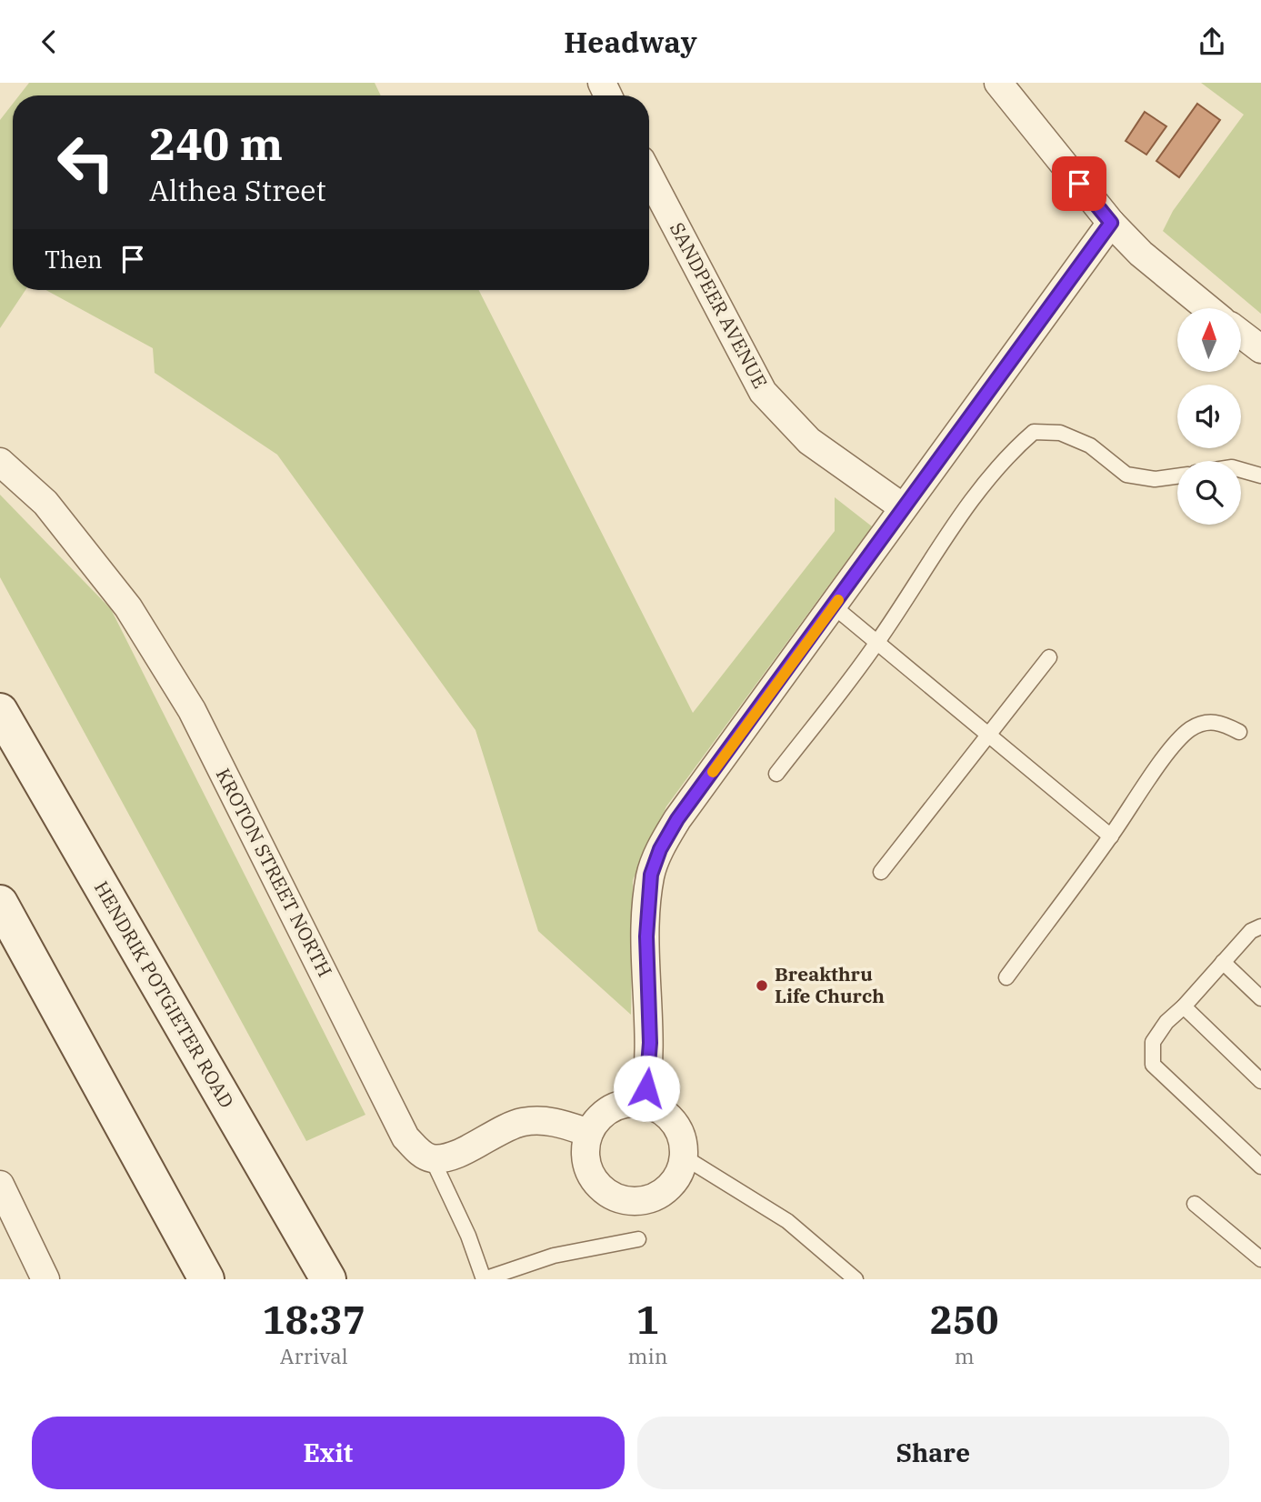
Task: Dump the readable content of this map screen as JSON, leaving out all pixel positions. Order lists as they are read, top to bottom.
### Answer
{
  "streets": {
    "main road": ["HENDRIK POTGIETER ROAD"],
    "street": ["SANDPEER AVENUE", "KROTON STREET NORTH"]
  },
  "places": ["Breakthru Life Church"],
  "north": "top",
  "page": {
    "header": "Headway",
    "turn": ["240 m", "Althea Street"],
    "then": "Then",
    "eta": [
      "18:37",
      "Arrival",
      "1",
      "min",
      "250",
      "m"
    ],
    "buttons": ["Exit", "Share"]
  }
}
